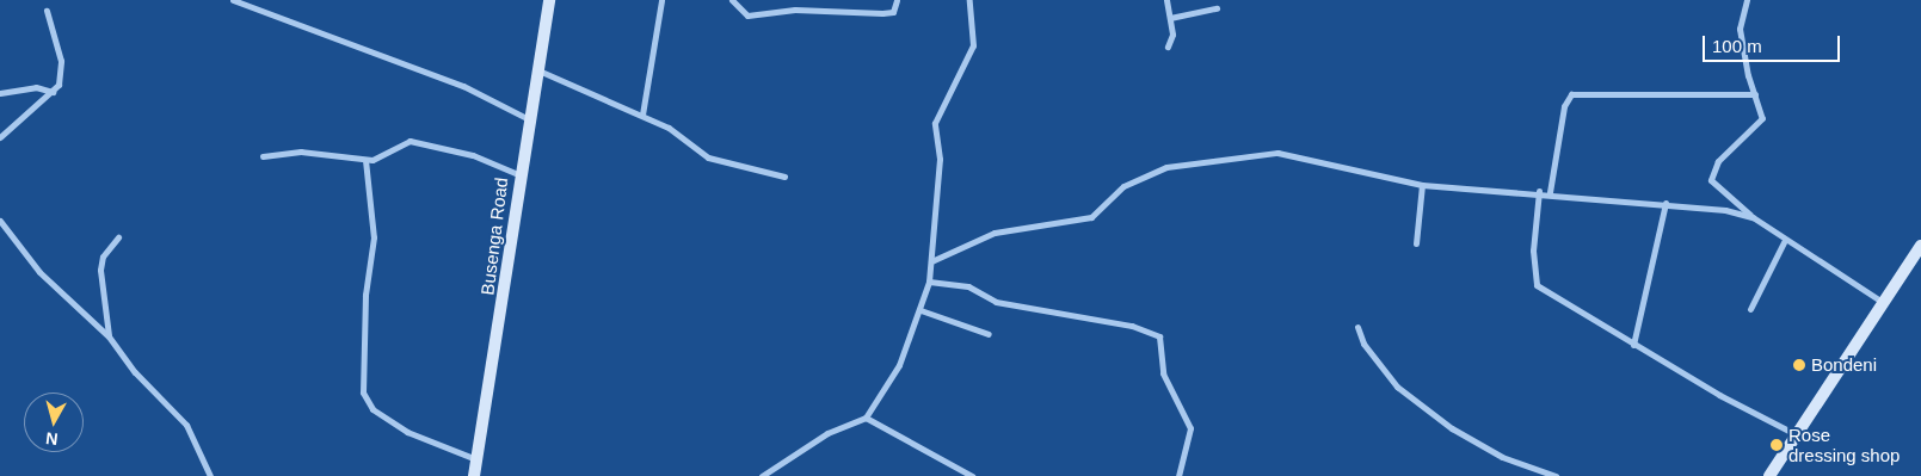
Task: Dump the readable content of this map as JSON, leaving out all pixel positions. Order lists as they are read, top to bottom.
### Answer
{
  "streets": {
    "street": ["Busenga Road"]
  },
  "places": ["Bondeni", "Rose dressing shop"],
  "scale_bar": "100 m",
  "north": "bottom"
}
